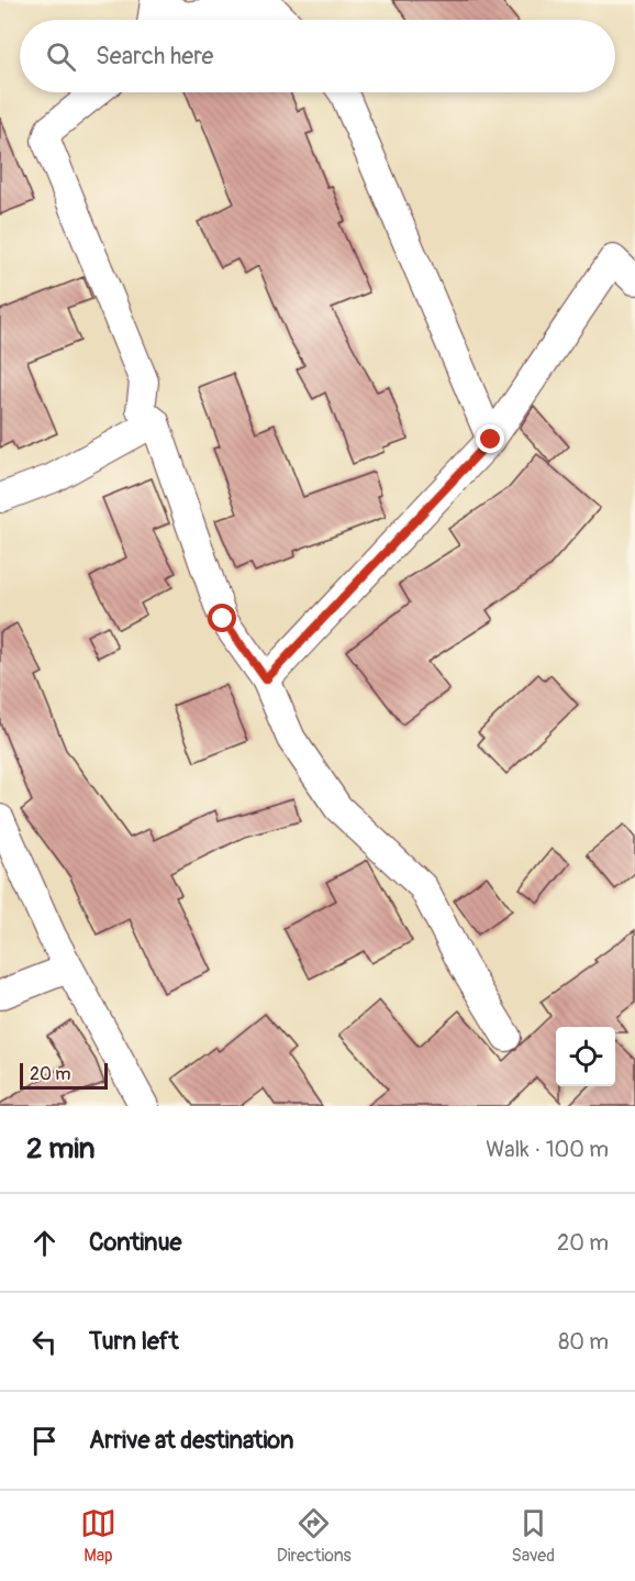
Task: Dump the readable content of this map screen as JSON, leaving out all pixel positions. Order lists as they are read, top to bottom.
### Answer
{
  "scale_bar": "20 m",
  "page": {
    "search": "Search here",
    "scale": "20 m",
    "heading": ["2 min", "Walk · 100 m"],
    "list": [
      ["Continue", "20 m"],
      ["Turn left", "80 m"],
      "Arrive at destination"
    ],
    "nav": ["Map", "Directions", "Saved"]
  }
}
